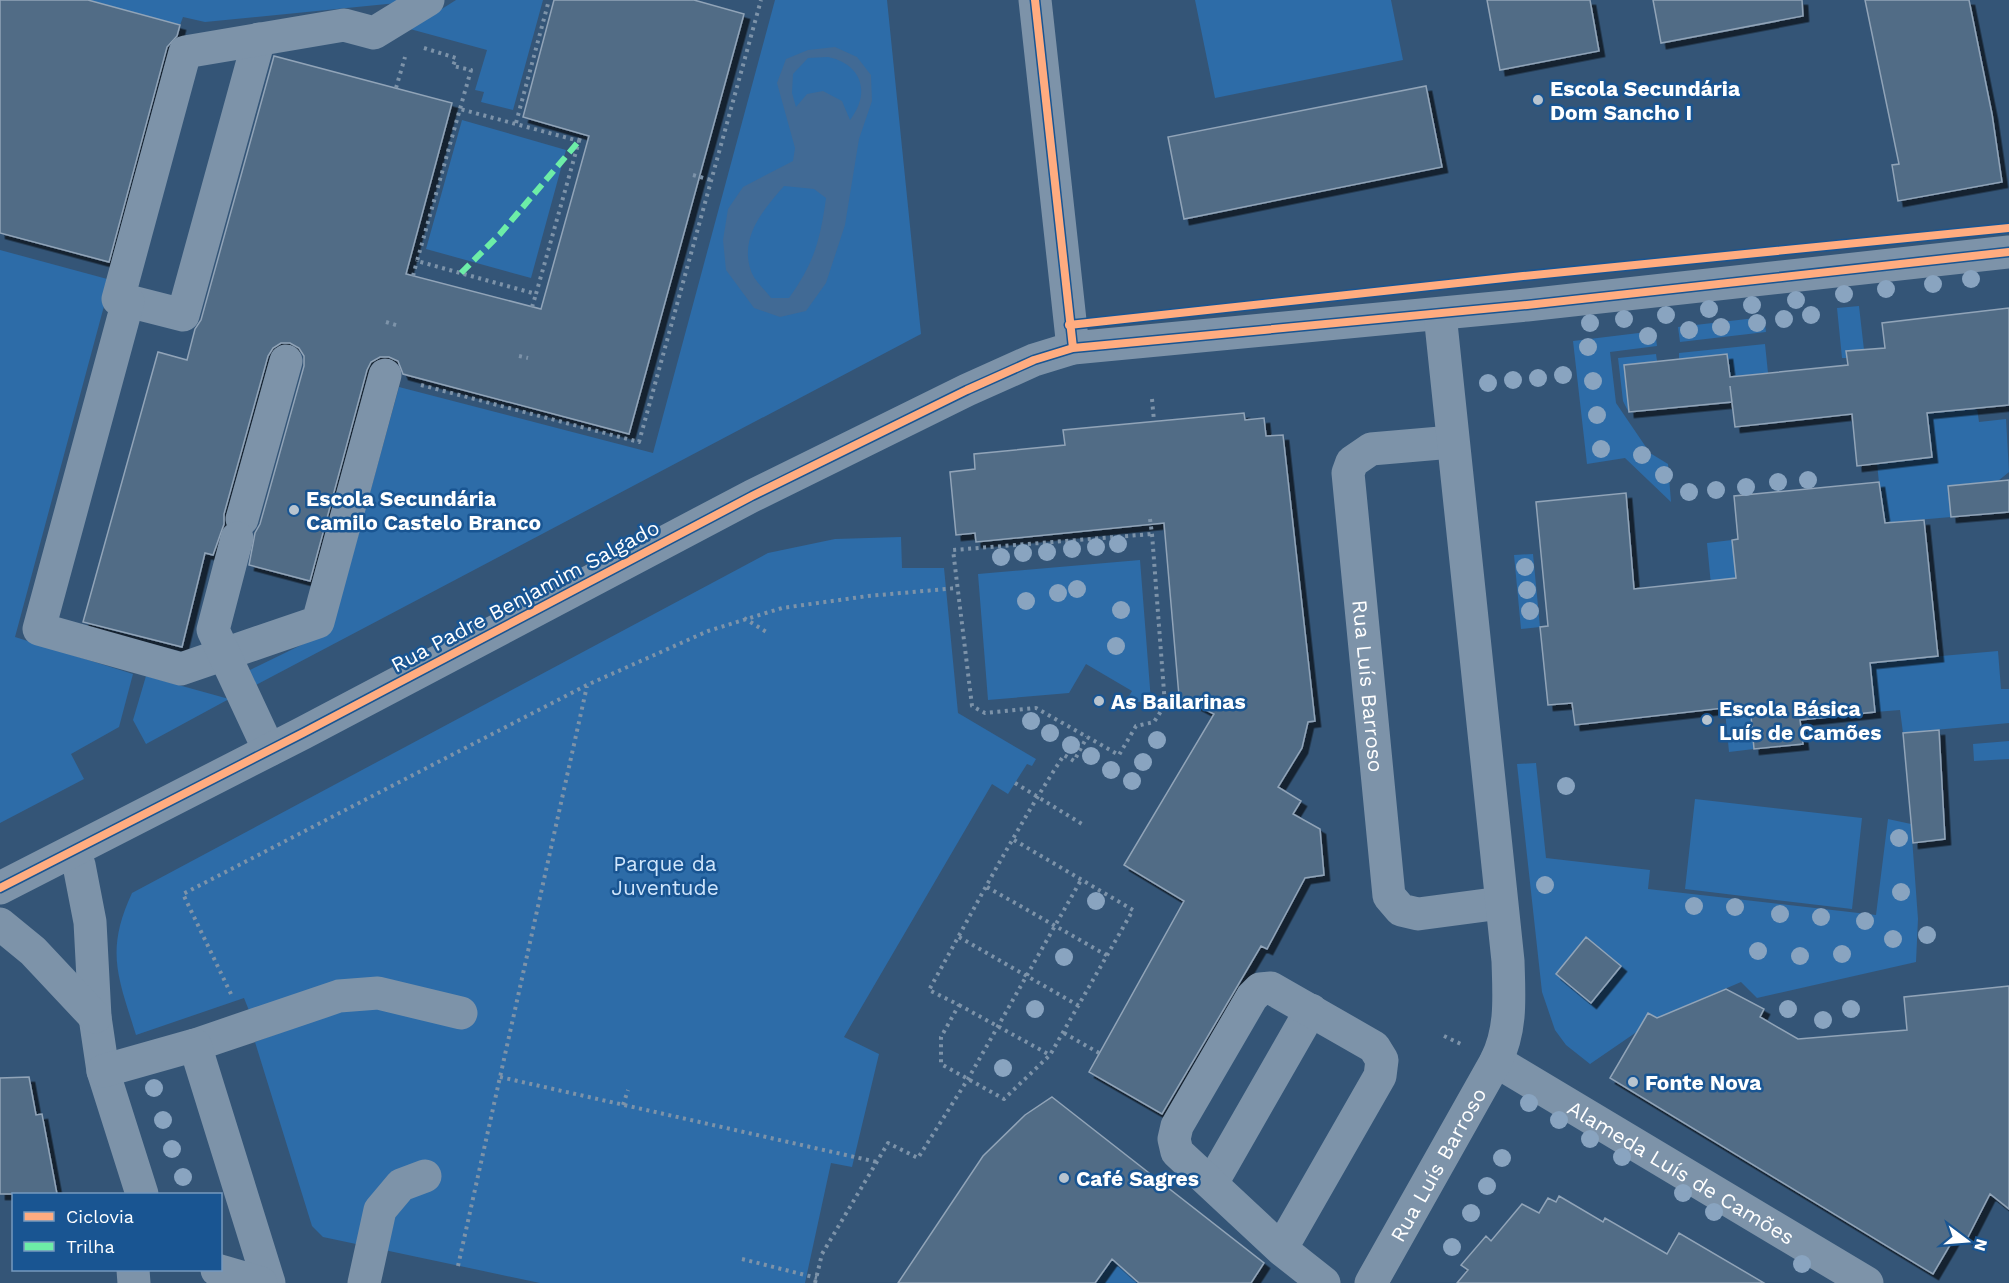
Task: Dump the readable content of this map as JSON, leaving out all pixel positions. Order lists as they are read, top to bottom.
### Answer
{
  "streets": {
    "street": ["Rua Padre Benjamim Salgado", "Rua Luís Barroso", "Alameda Luís de Camões"]
  },
  "crossings": [
    ["Rua Padre Benjamim Salgado", "Rua Luís Barroso"],
    ["Rua Luís Barroso", "Alameda Luís de Camões"]
  ],
  "parks": ["Parque da Juventude"],
  "places": [
    "Escola Secundária Dom Sancho I",
    "Escola Secundária Camilo Castelo Branco",
    "As Bailarinas",
    "Escola Básica Luís de Camões",
    "Fonte Nova",
    "Café Sagres"
  ],
  "legend": ["Ciclovia", "Trilha"],
  "north": "right"
}
